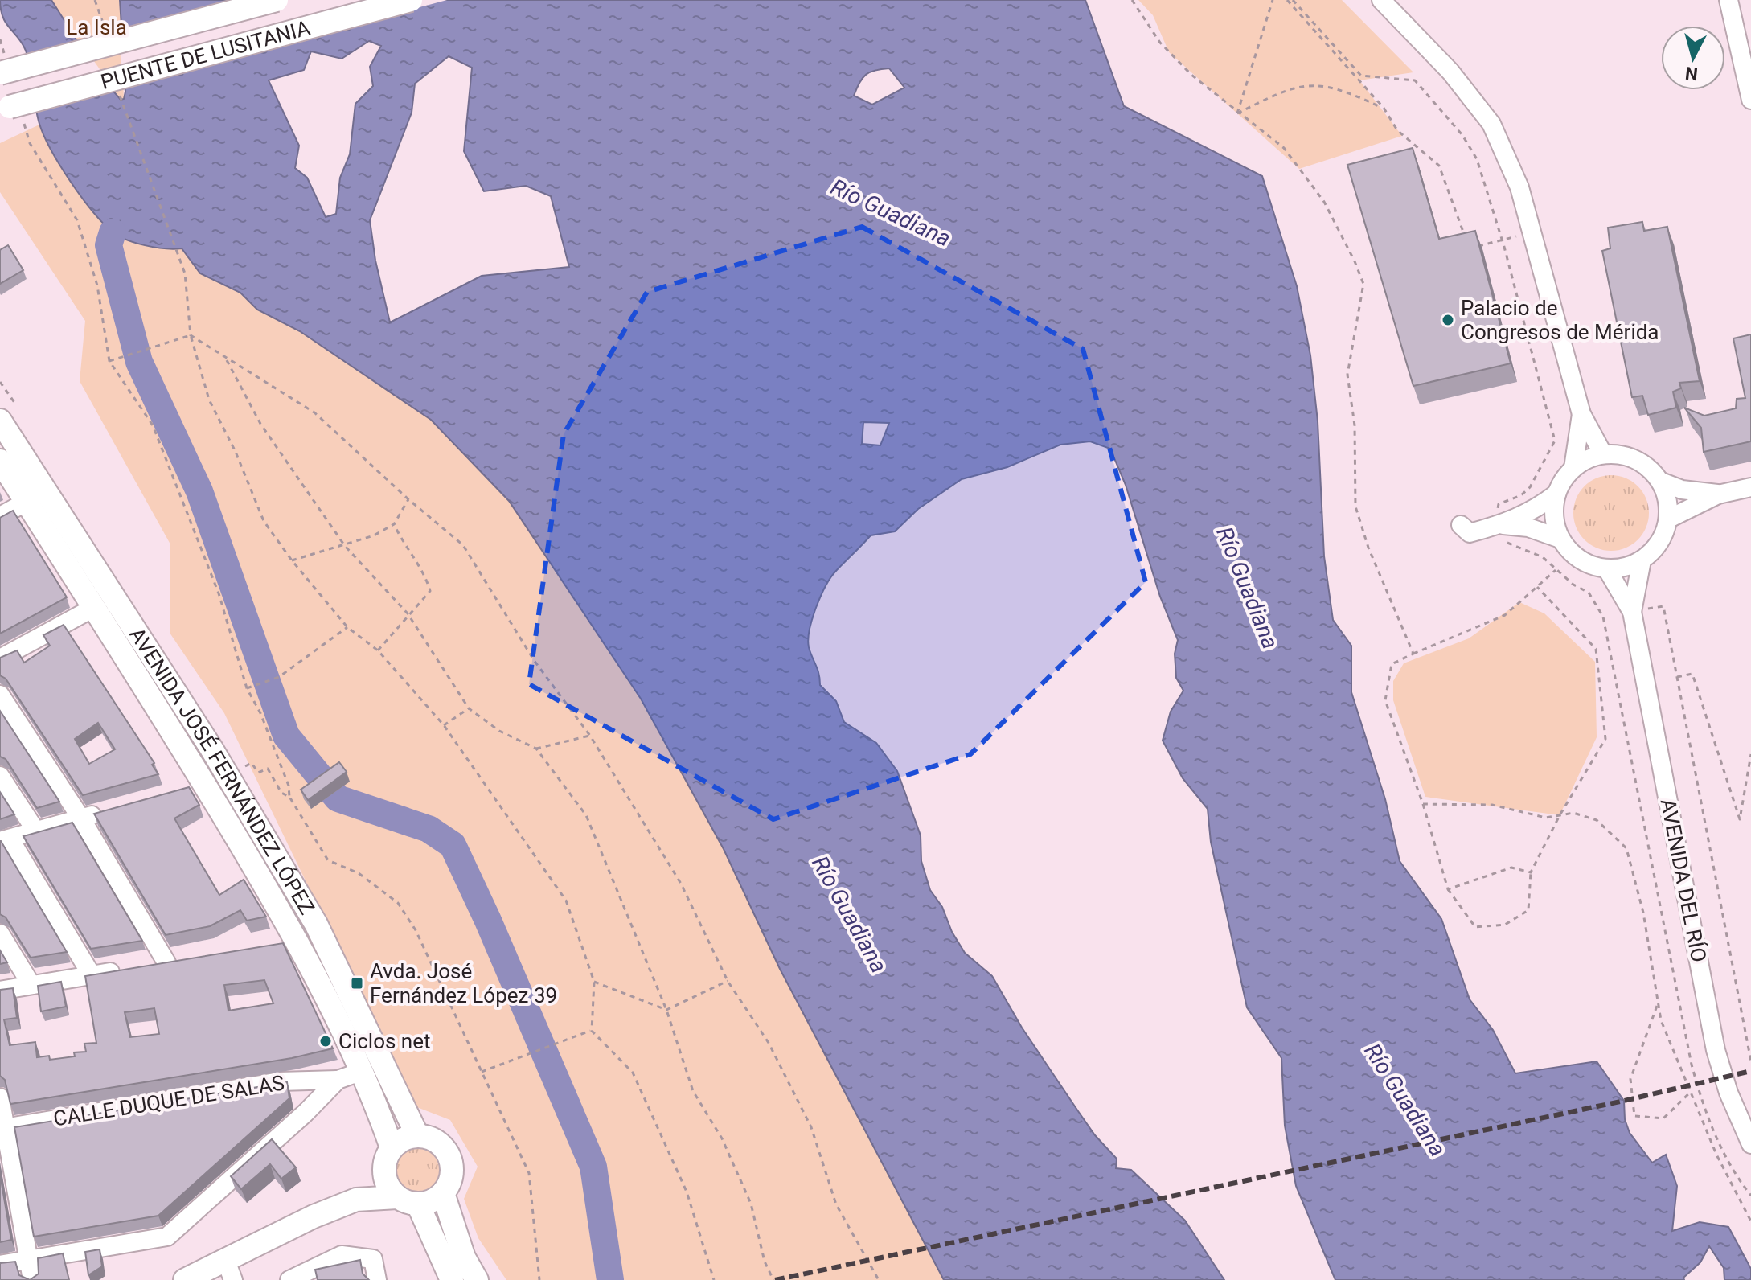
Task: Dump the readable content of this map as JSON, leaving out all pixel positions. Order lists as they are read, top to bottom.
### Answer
{
  "streets": {
    "main road": ["PUENTE DE LUSITANIA", "AVENIDA JOSÉ FERNÁNDEZ LÓPEZ"],
    "street": ["AVENIDA DEL RÍO", "CALLE DUQUE DE SALAS"]
  },
  "water": ["Río Guadiana"],
  "parks": ["La Isla"],
  "places": {
    "other": ["Palacio de Congresos de Mérida", "Ciclos net"],
    "transit": ["Avda. José Fernández López 39"]
  },
  "north": "bottom"
}
